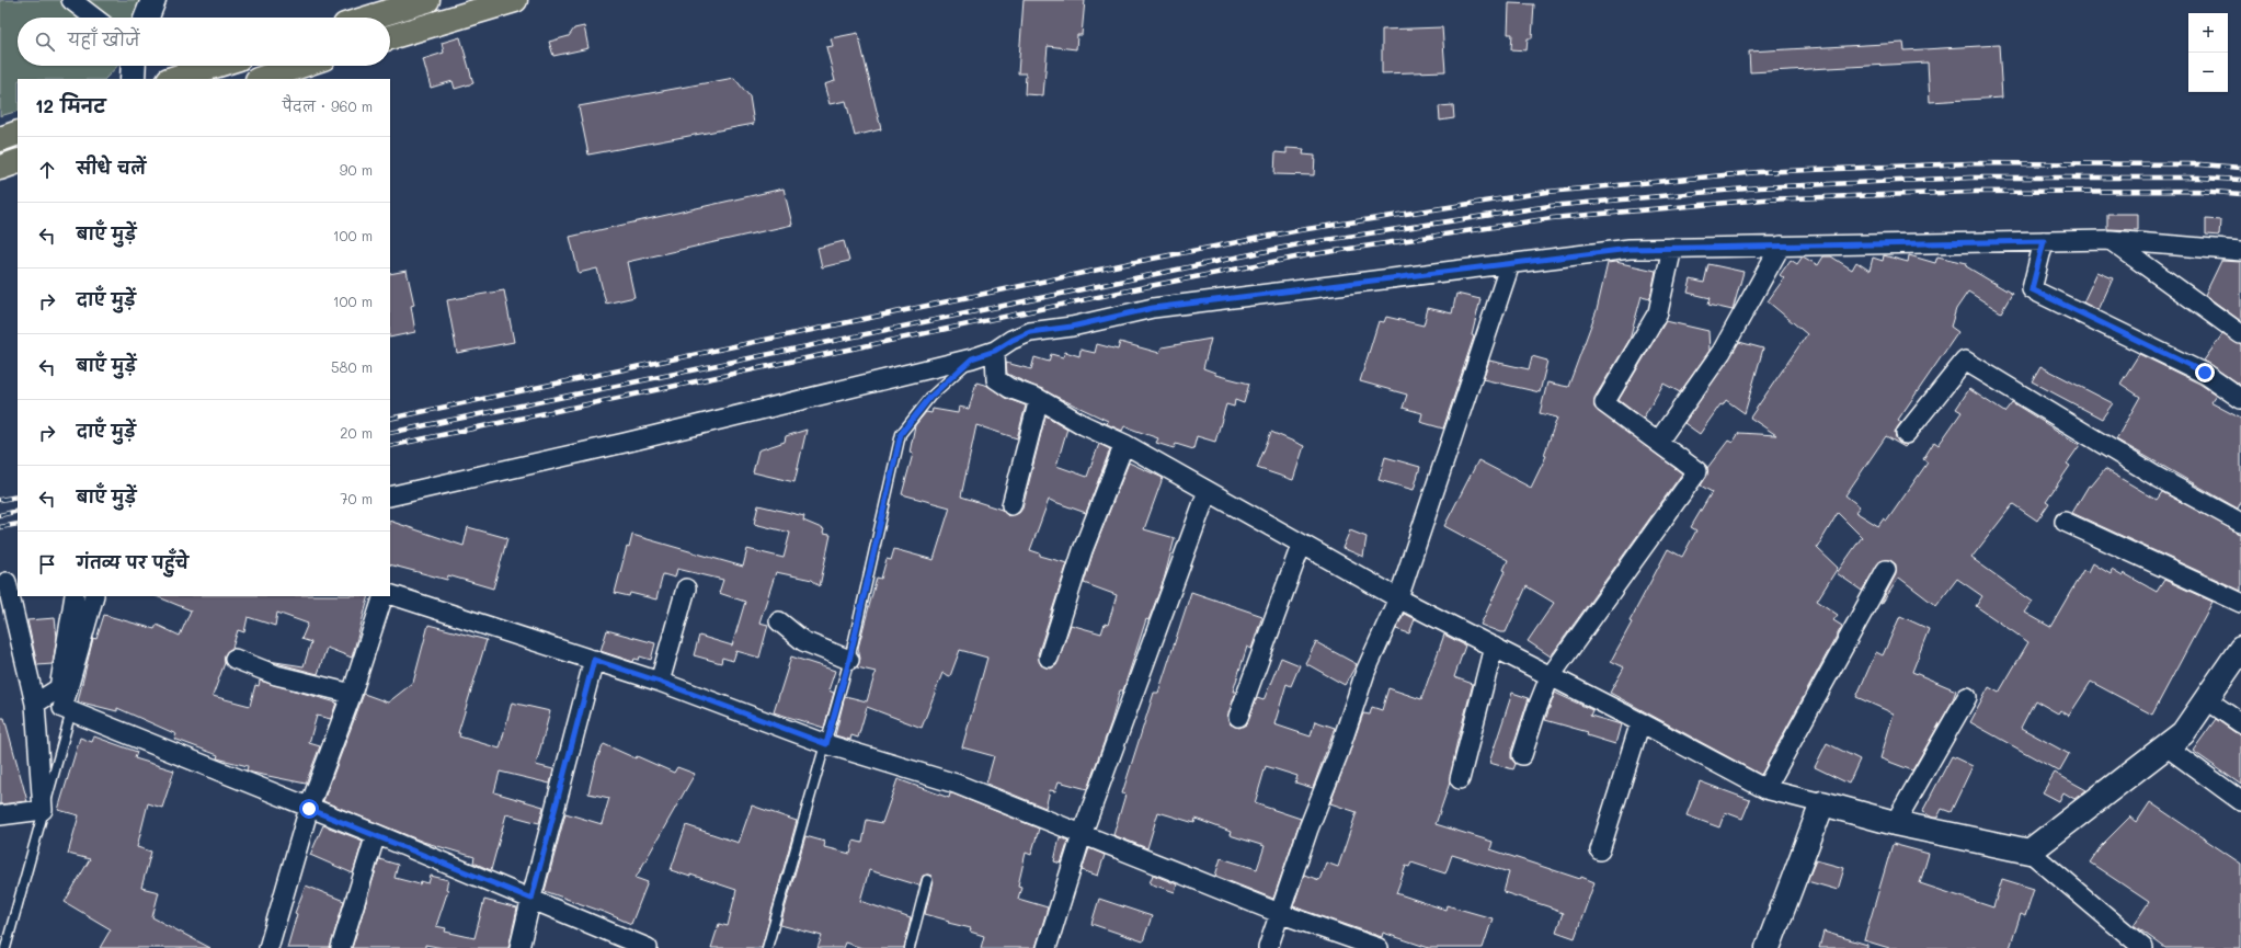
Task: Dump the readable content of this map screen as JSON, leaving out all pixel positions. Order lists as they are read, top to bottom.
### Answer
{
  "page": {
    "map_buttons": ["+", "−"],
    "search": "यहाँ खोजें",
    "heading": ["12 मिनट", "पैदल · 960 m"],
    "list": [
      ["सीधे चलें", "90 m"],
      ["बाएँ मुड़ें", "100 m"],
      ["दाएँ मुड़ें", "100 m"],
      ["बाएँ मुड़ें", "580 m"],
      ["दाएँ मुड़ें", "20 m"],
      ["बाएँ मुड़ें", "70 m"],
      "गंतव्य पर पहुँचे"
    ]
  }
}
